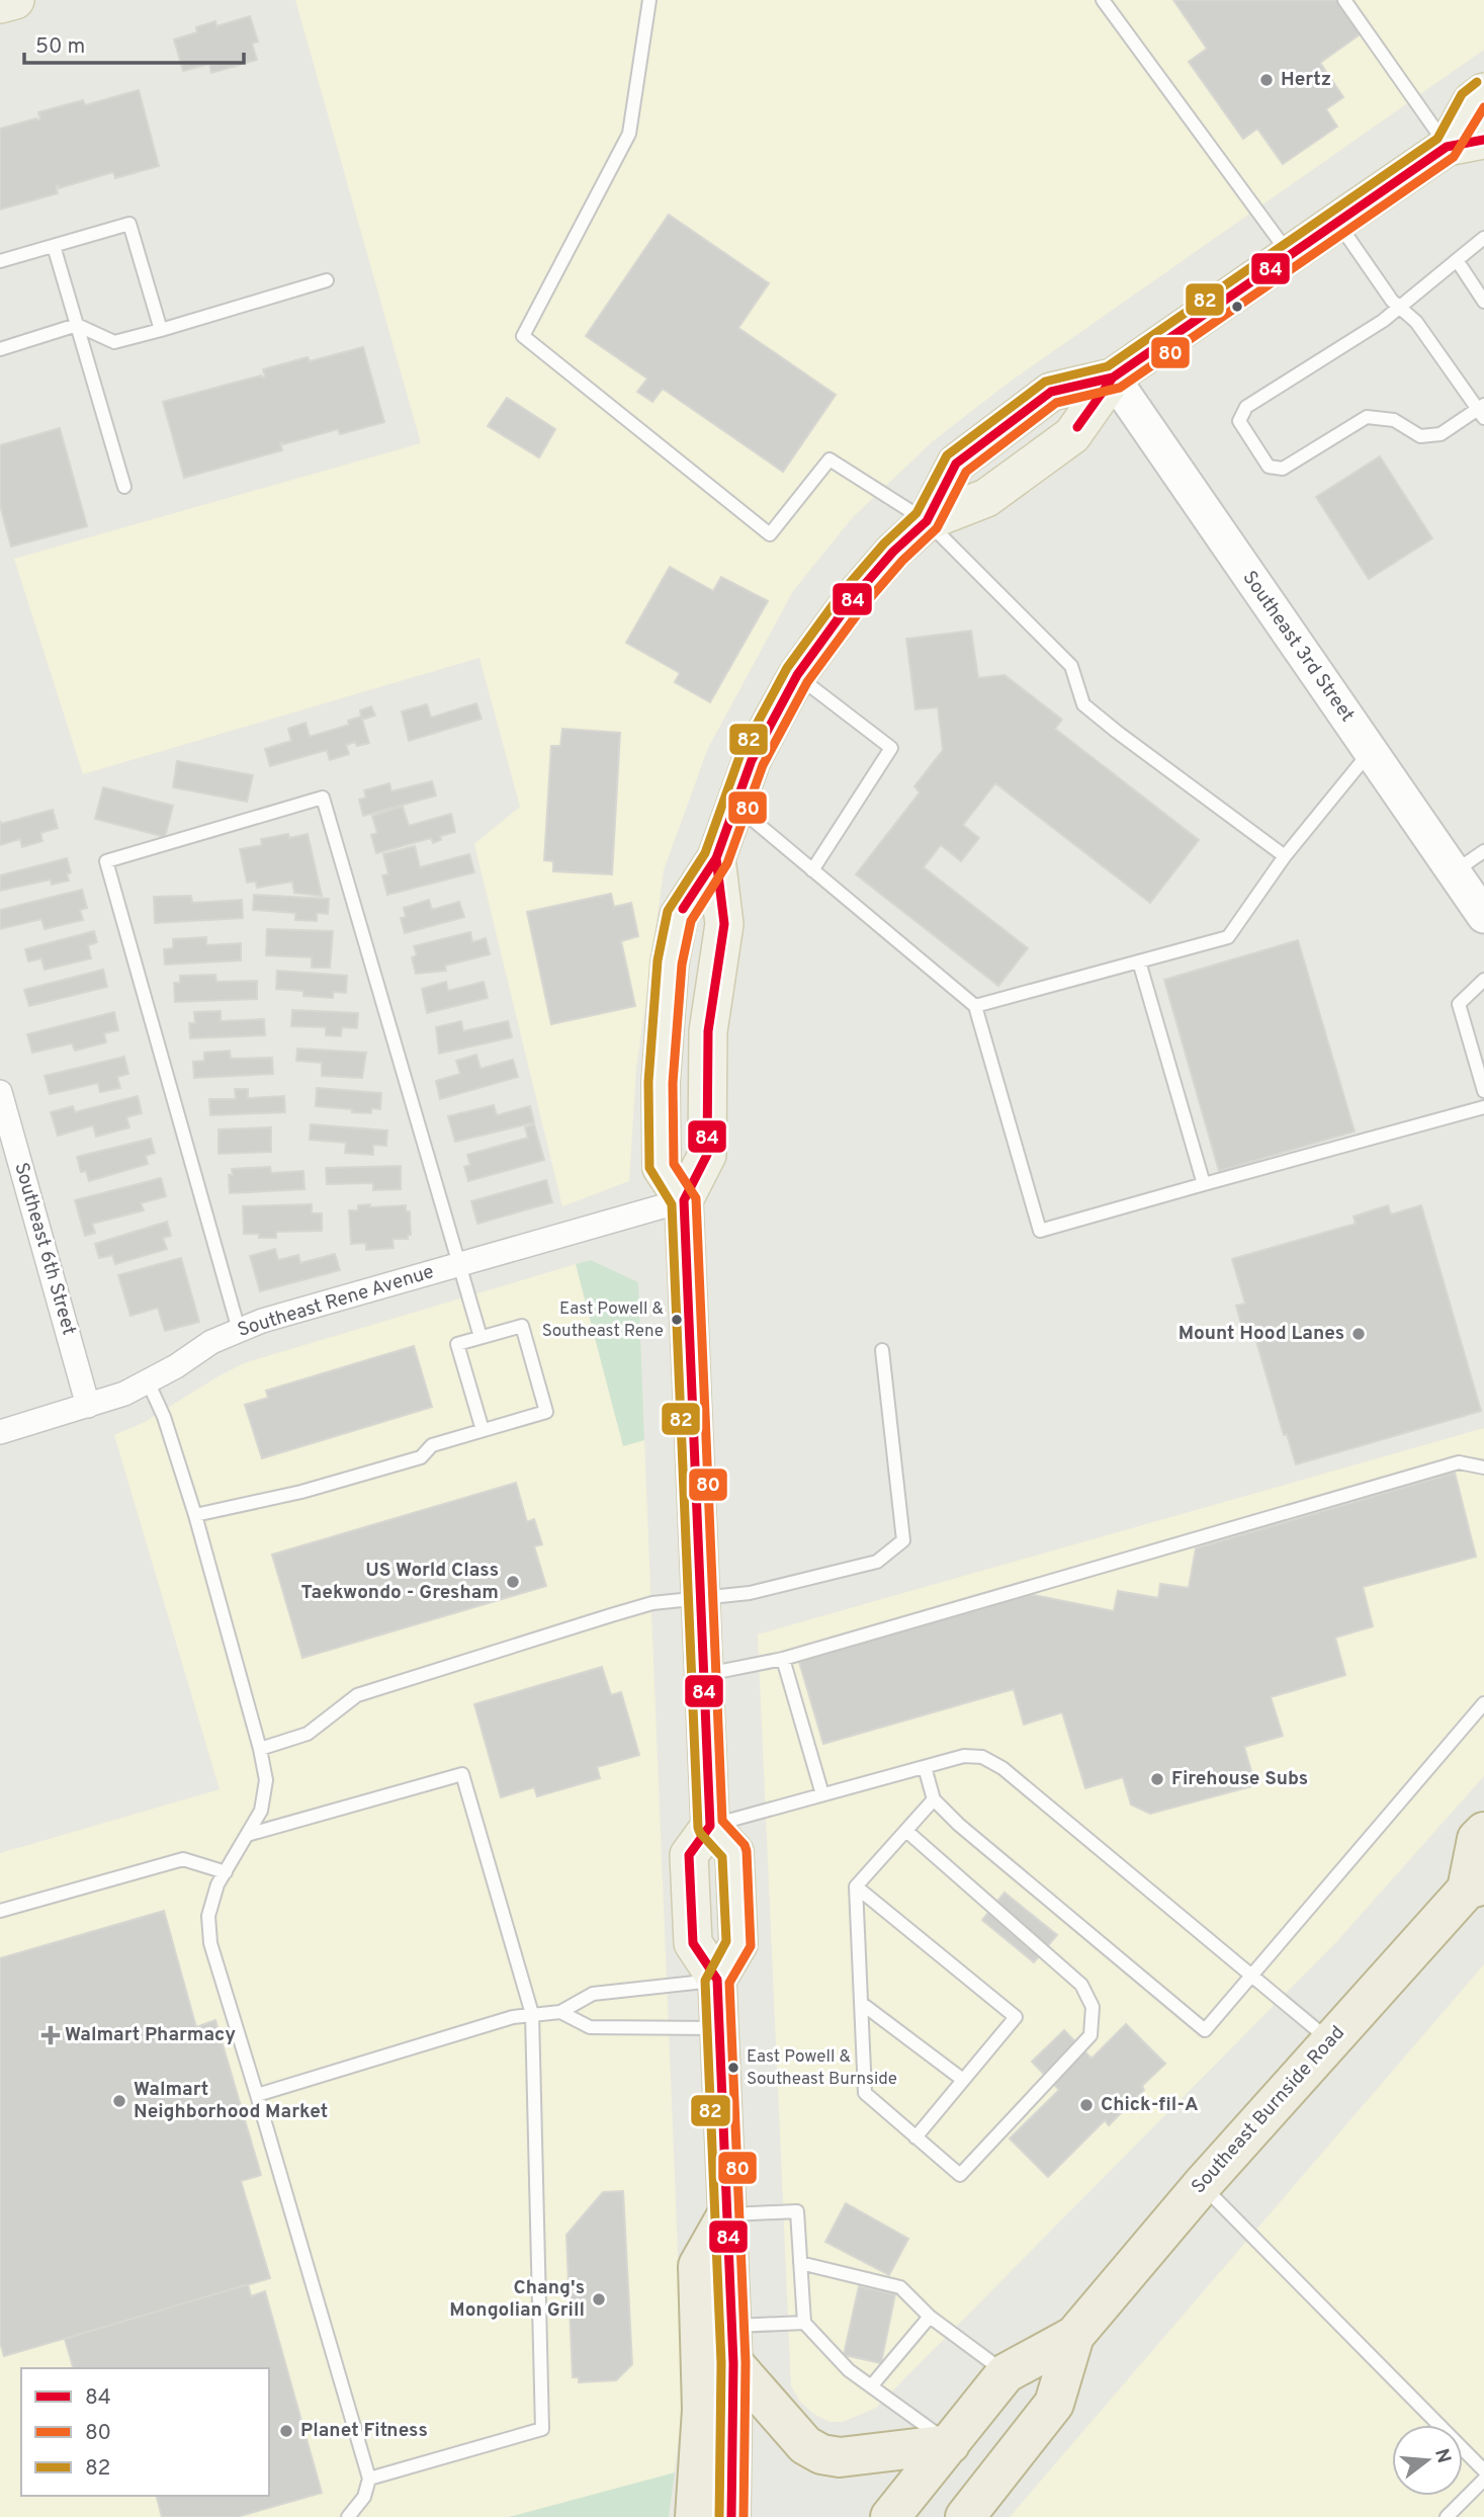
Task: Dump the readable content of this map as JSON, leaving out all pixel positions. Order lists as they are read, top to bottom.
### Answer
{
  "streets": {
    "highway": ["Southeast Burnside Road"],
    "street": ["Southeast 3rd Street", "Southeast 6th Street", "Southeast Rene Avenue"]
  },
  "crossings": [
    ["Southeast 6th Street", "Southeast Rene Avenue"]
  ],
  "places": {
    "other": [
      "Hertz",
      "East Powell & Southeast Rene",
      "Mount Hood Lanes",
      "US World Class Taekwondo - Gresham",
      "Firehouse Subs",
      "East Powell & Southeast Burnside",
      "Walmart Neighborhood Market",
      "Chick-fil-A",
      "Chang's Mongolian Grill",
      "Planet Fitness"
    ],
    "health": ["Walmart Pharmacy"]
  },
  "lines": ["transit line 82", "transit line 80", "transit line 84"],
  "legend": ["84", "80", "82"],
  "scale_bar": "50 m",
  "north": "right"
}
